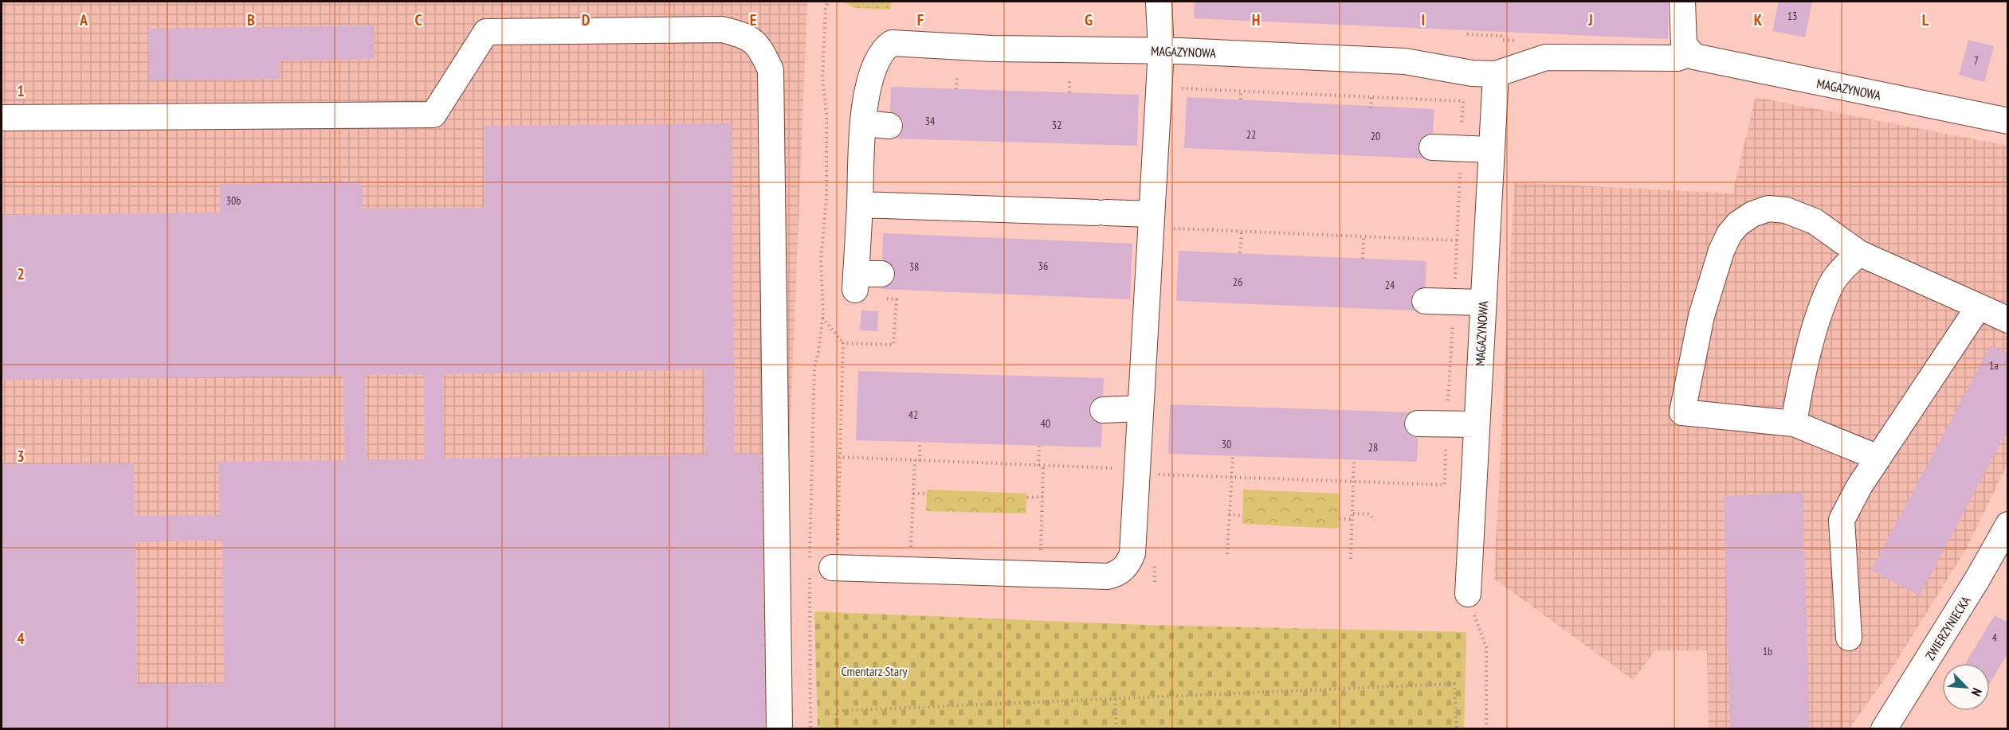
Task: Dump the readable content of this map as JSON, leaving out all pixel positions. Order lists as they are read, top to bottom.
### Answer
{
  "streets": {
    "street": ["MAGAZYNOWA", "ZWIERZYNIECKA"]
  },
  "parks": ["Cmentarz Stary"],
  "house_numbers": [
    "13",
    "7",
    "34",
    "32",
    "22",
    "20",
    "30b",
    "36",
    "38",
    "26",
    "24",
    "1a",
    "42",
    "40",
    "30",
    "28",
    "4",
    "1b"
  ],
  "north": "bottom right",
  "grid": {
    "columns": [
      "A",
      "B",
      "C",
      "D",
      "E",
      "F",
      "G",
      "H",
      "I",
      "J",
      "K",
      "L"
    ],
    "rows": [
      "1",
      "2",
      "3",
      "4"
    ]
  }
}
